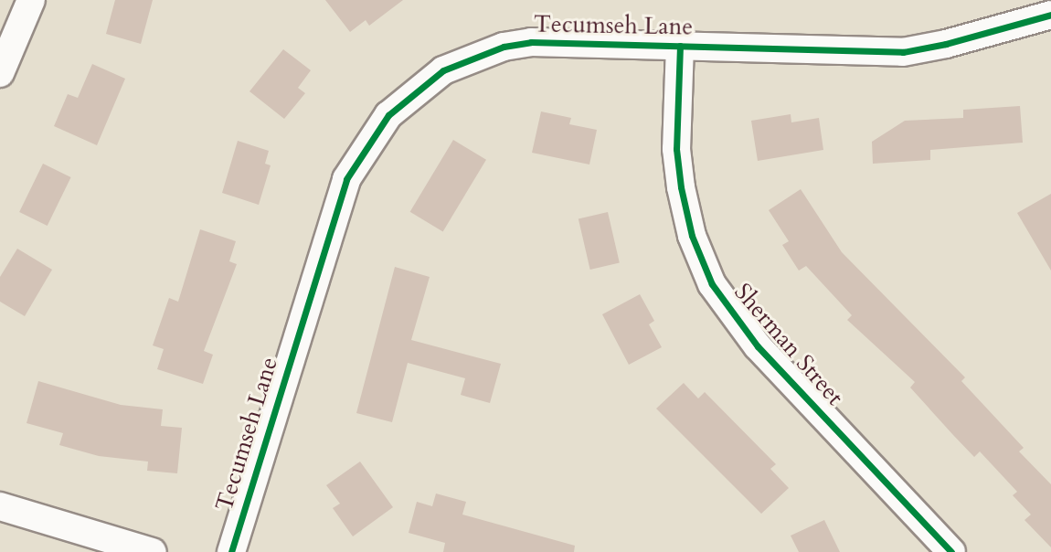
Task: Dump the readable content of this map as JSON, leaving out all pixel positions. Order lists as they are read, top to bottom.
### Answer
{
  "streets": {
    "street": ["Tecumseh Lane", "Sherman Street"]
  },
  "crossings": [
    ["Tecumseh Lane", "Sherman Street"]
  ]
}
